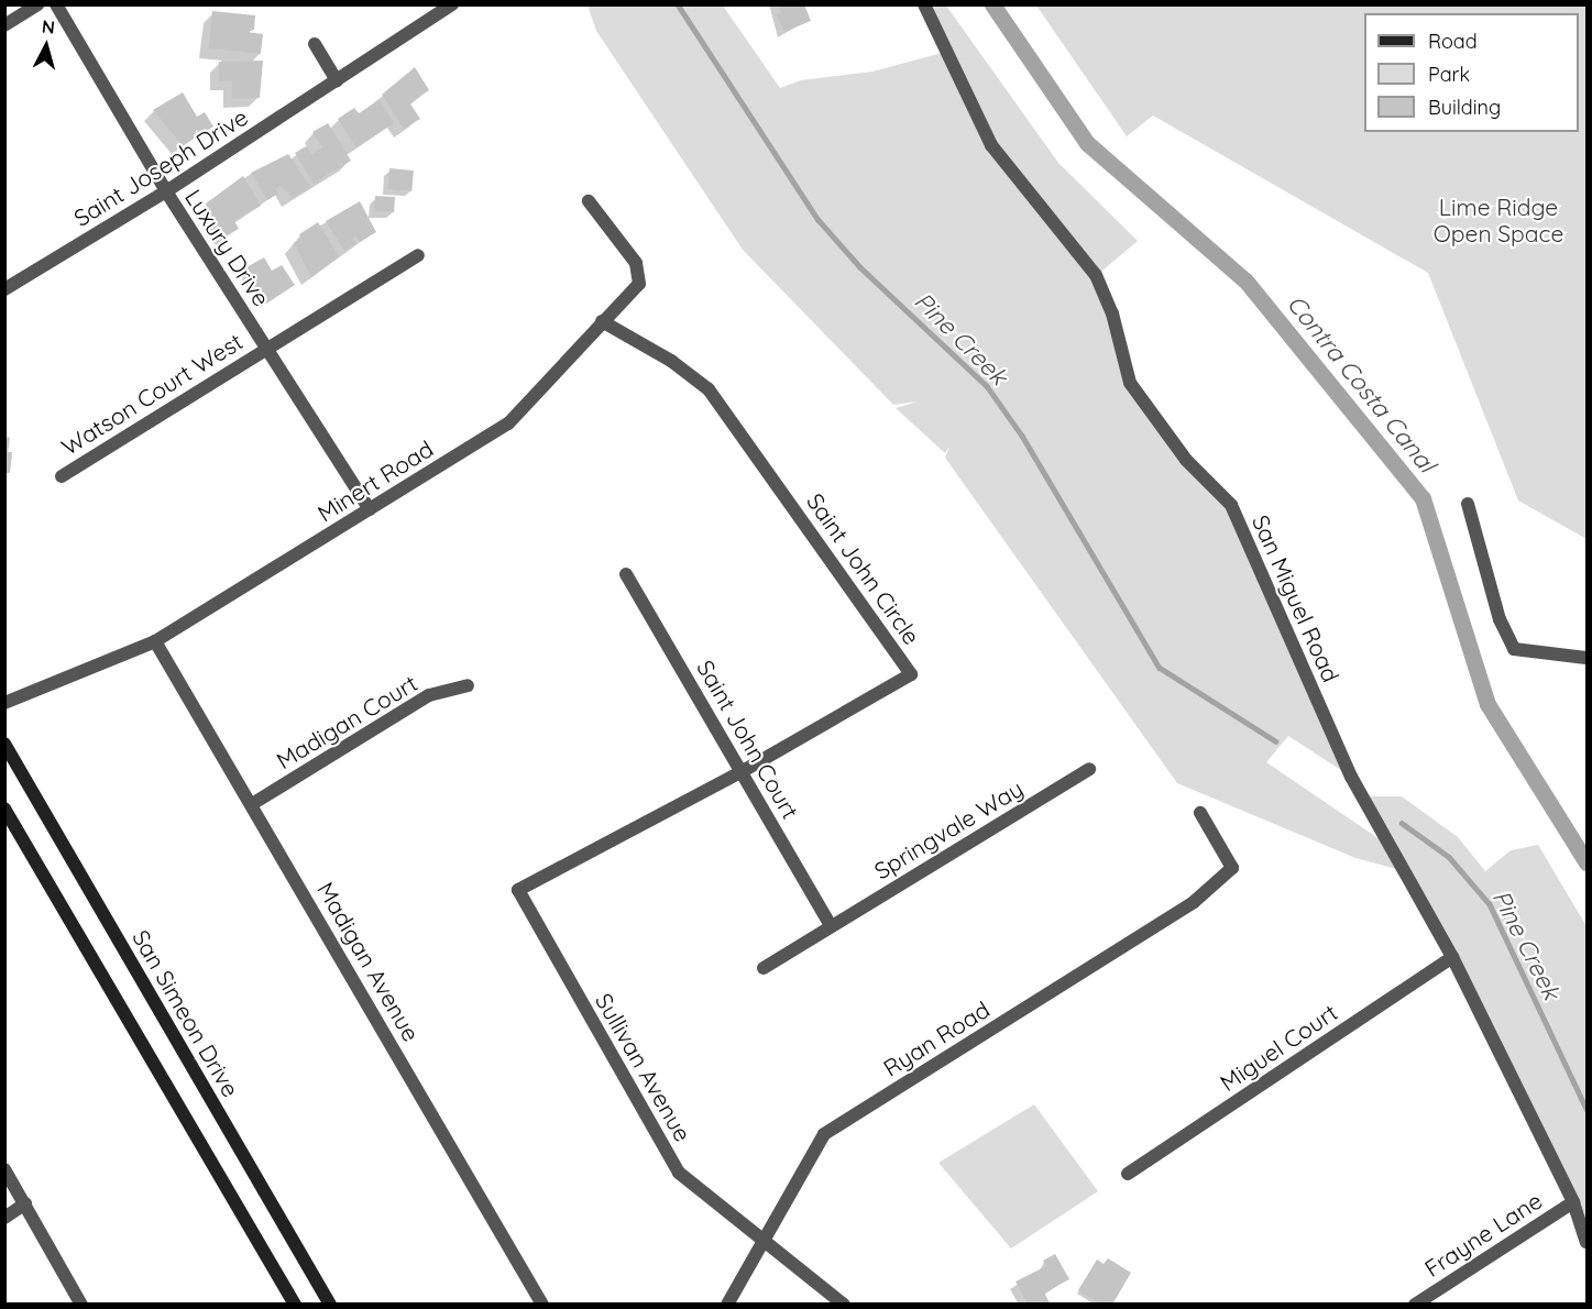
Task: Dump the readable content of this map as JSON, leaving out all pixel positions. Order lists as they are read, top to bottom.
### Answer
{
  "streets": {
    "street": [
      "Saint Joseph Drive",
      "Luxury Drive",
      "Watson Court West",
      "Minert Road",
      "Saint John Circle",
      "San Miguel Road",
      "Madigan Court",
      "Saint John Court",
      "Springvale Way",
      "Madigan Avenue",
      "San Simeon Drive",
      "Ryan Road",
      "Miguel Court",
      "Sullivan Avenue",
      "Frayne Lane"
    ]
  },
  "crossings": [
    ["Saint Joseph Drive", "Luxury Drive"],
    ["Luxury Drive", "Watson Court West"],
    ["Luxury Drive", "Minert Road"],
    ["Minert Road", "Saint John Circle"],
    ["Minert Road", "Madigan Avenue"],
    ["Saint John Circle", "Saint John Court"],
    ["Saint John Circle", "Sullivan Avenue"],
    ["San Miguel Road", "Miguel Court"],
    ["San Miguel Road", "Frayne Lane"],
    ["Madigan Court", "Madigan Avenue"],
    ["Saint John Court", "Springvale Way"],
    ["Ryan Road", "Sullivan Avenue"]
  ],
  "water": ["Pine Creek", "Contra Costa Canal"],
  "parks": ["Lime Ridge Open Space"],
  "legend": ["Road", "Park", "Building"],
  "north": "top"
}
